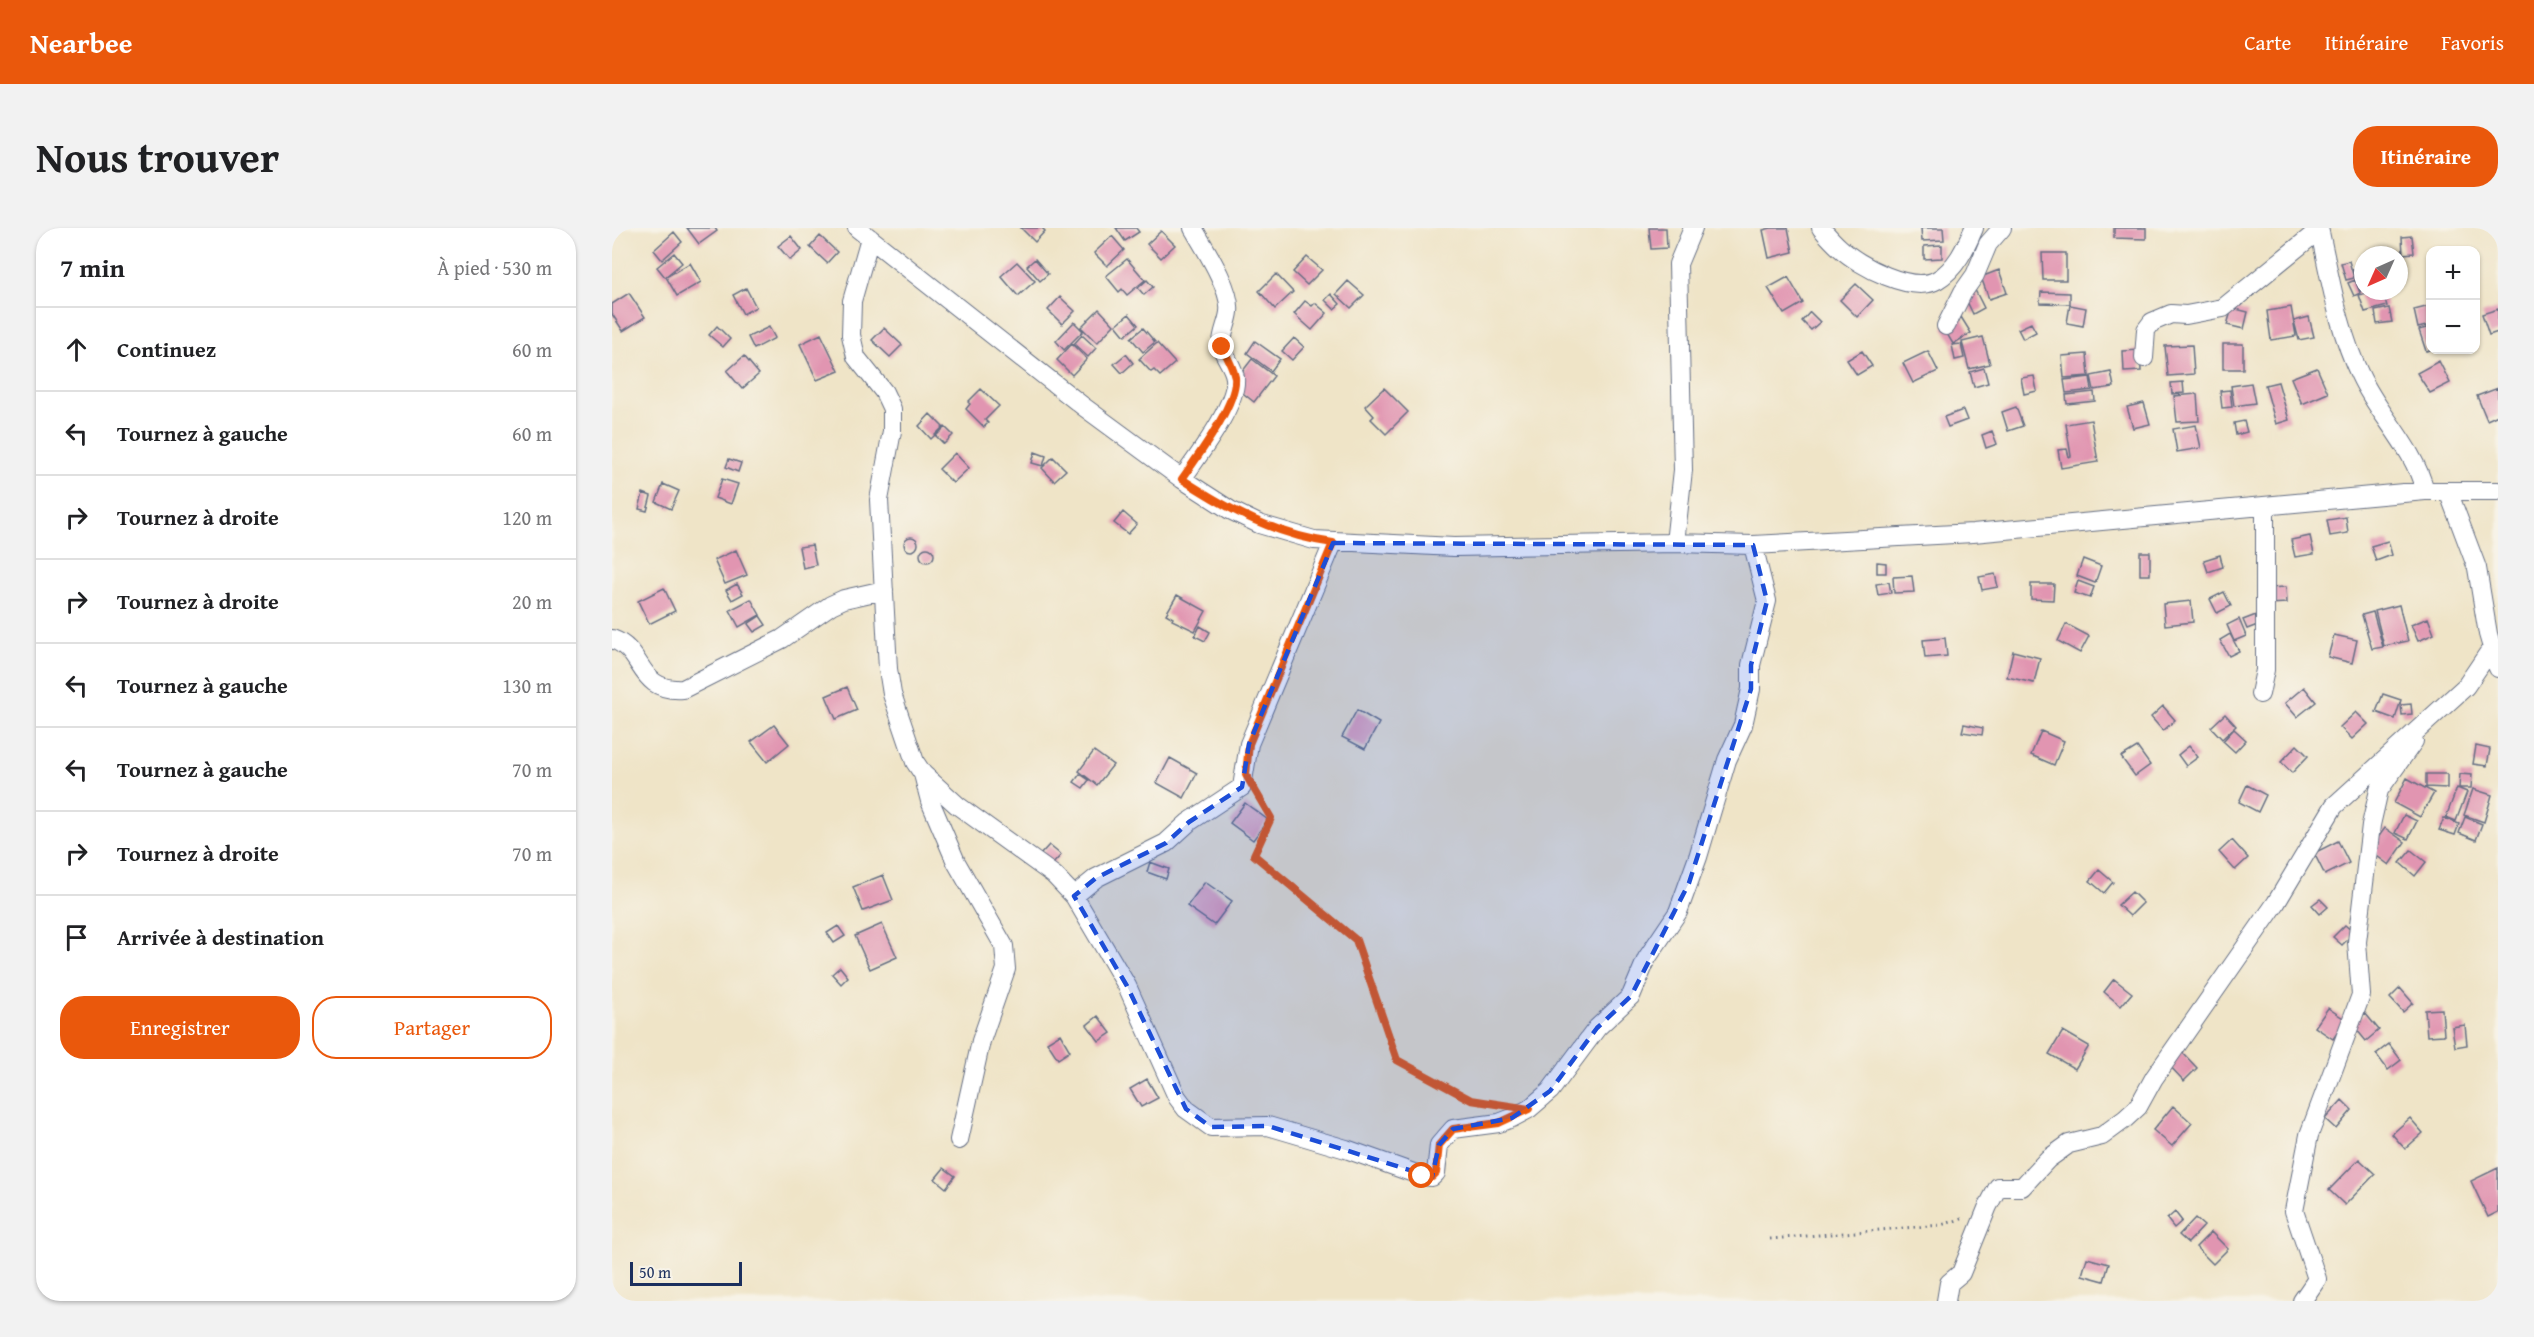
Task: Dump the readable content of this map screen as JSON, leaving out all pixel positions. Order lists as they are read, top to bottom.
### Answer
{
  "scale_bar": "50 m",
  "north": "bottom left",
  "page": {
    "header": "Nearbee",
    "nav": ["Carte", "Itinéraire", "Favoris"],
    "title": "Nous trouver",
    "buttons": [
      "Itinéraire",
      ["Enregistrer", "Partager"]
    ],
    "heading": ["7 min", "À pied · 530 m"],
    "map_buttons": ["+", "−"],
    "list": [
      ["Continuez", "60 m"],
      ["Tournez à gauche", "60 m"],
      ["Tournez à droite", "120 m"],
      ["Tournez à droite", "20 m"],
      ["Tournez à gauche", "130 m"],
      ["Tournez à gauche", "70 m"],
      ["Tournez à droite", "70 m"],
      "Arrivée à destination"
    ],
    "scale": "50 m"
  }
}
